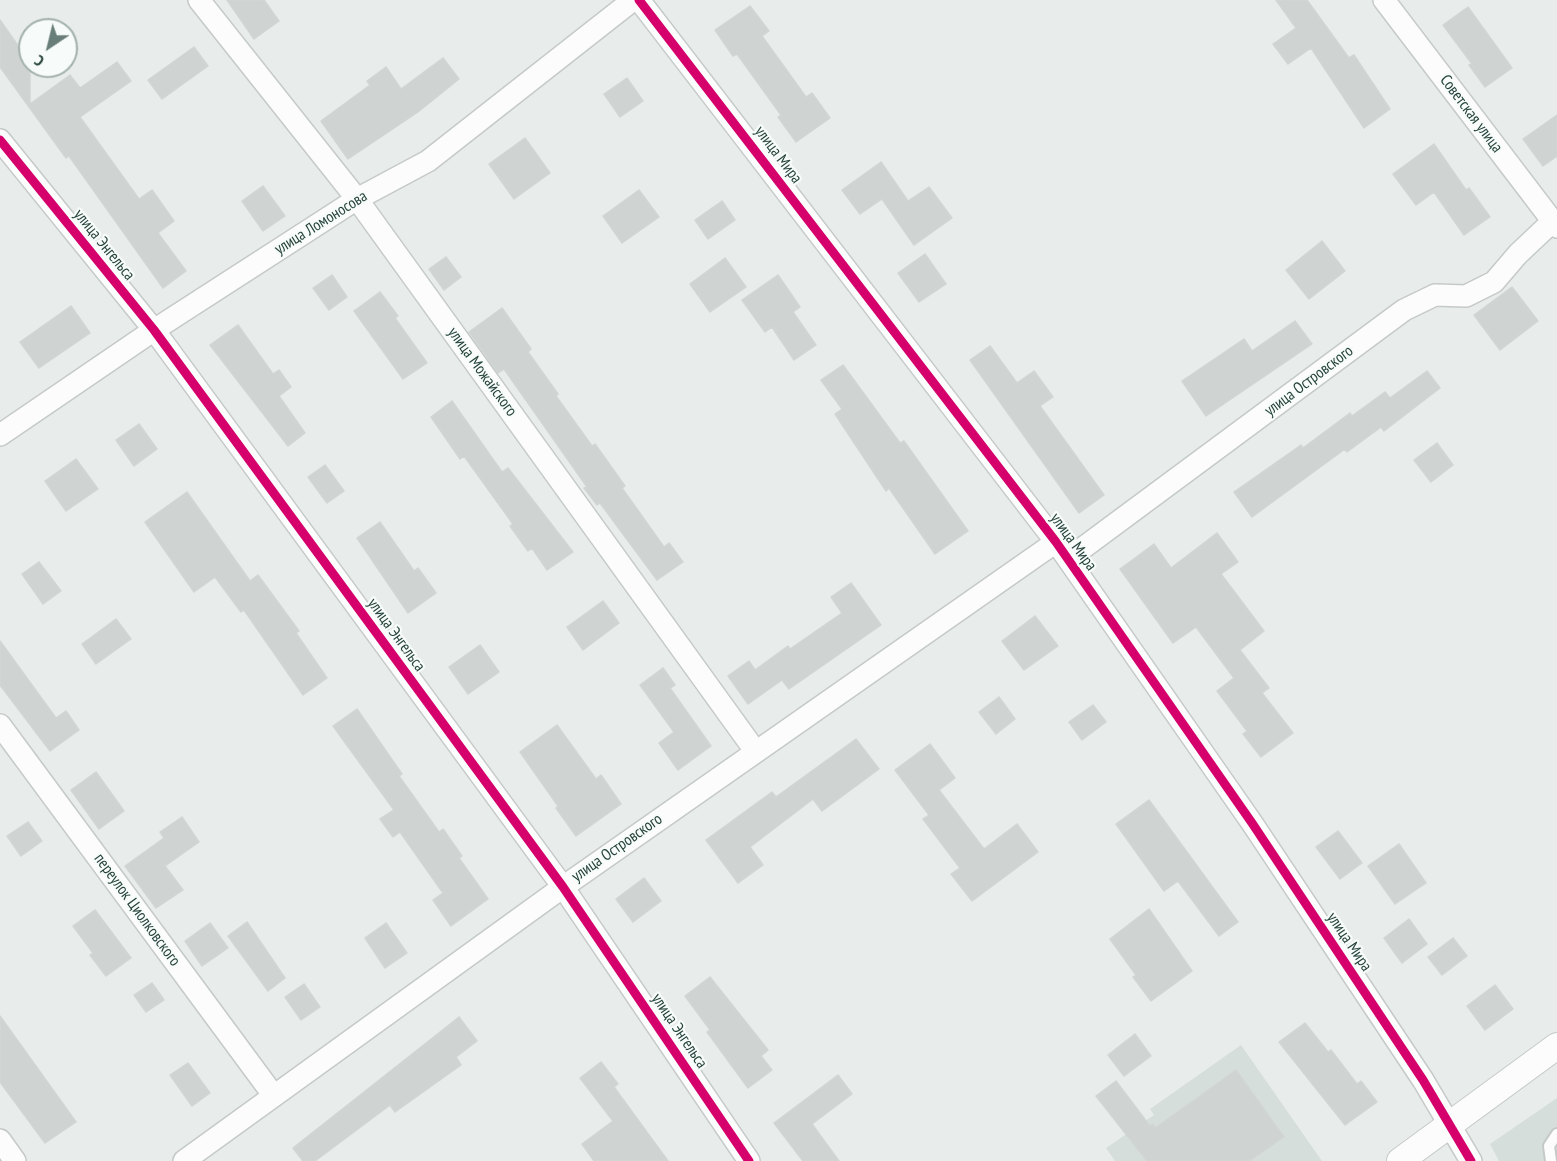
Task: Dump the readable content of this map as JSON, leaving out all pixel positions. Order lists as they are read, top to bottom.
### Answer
{
  "streets": {
    "street": [
      "Советская улица",
      "улица Мира",
      "улица Ломоносова",
      "улица Энгельса",
      "улица Можайского",
      "улица Островского",
      "переулок Циолковского"
    ]
  },
  "crossings": [
    ["Советская улица", "улица Островского"],
    ["улица Мира", "улица Ломоносова"],
    ["улица Мира", "улица Островского"],
    ["улица Ломоносова", "улица Энгельса"],
    ["улица Ломоносова", "улица Можайского"],
    ["улица Энгельса", "улица Островского"],
    ["улица Можайского", "улица Островского"],
    ["улица Островского", "переулок Циолковского"]
  ],
  "north": "bottom left"
}
